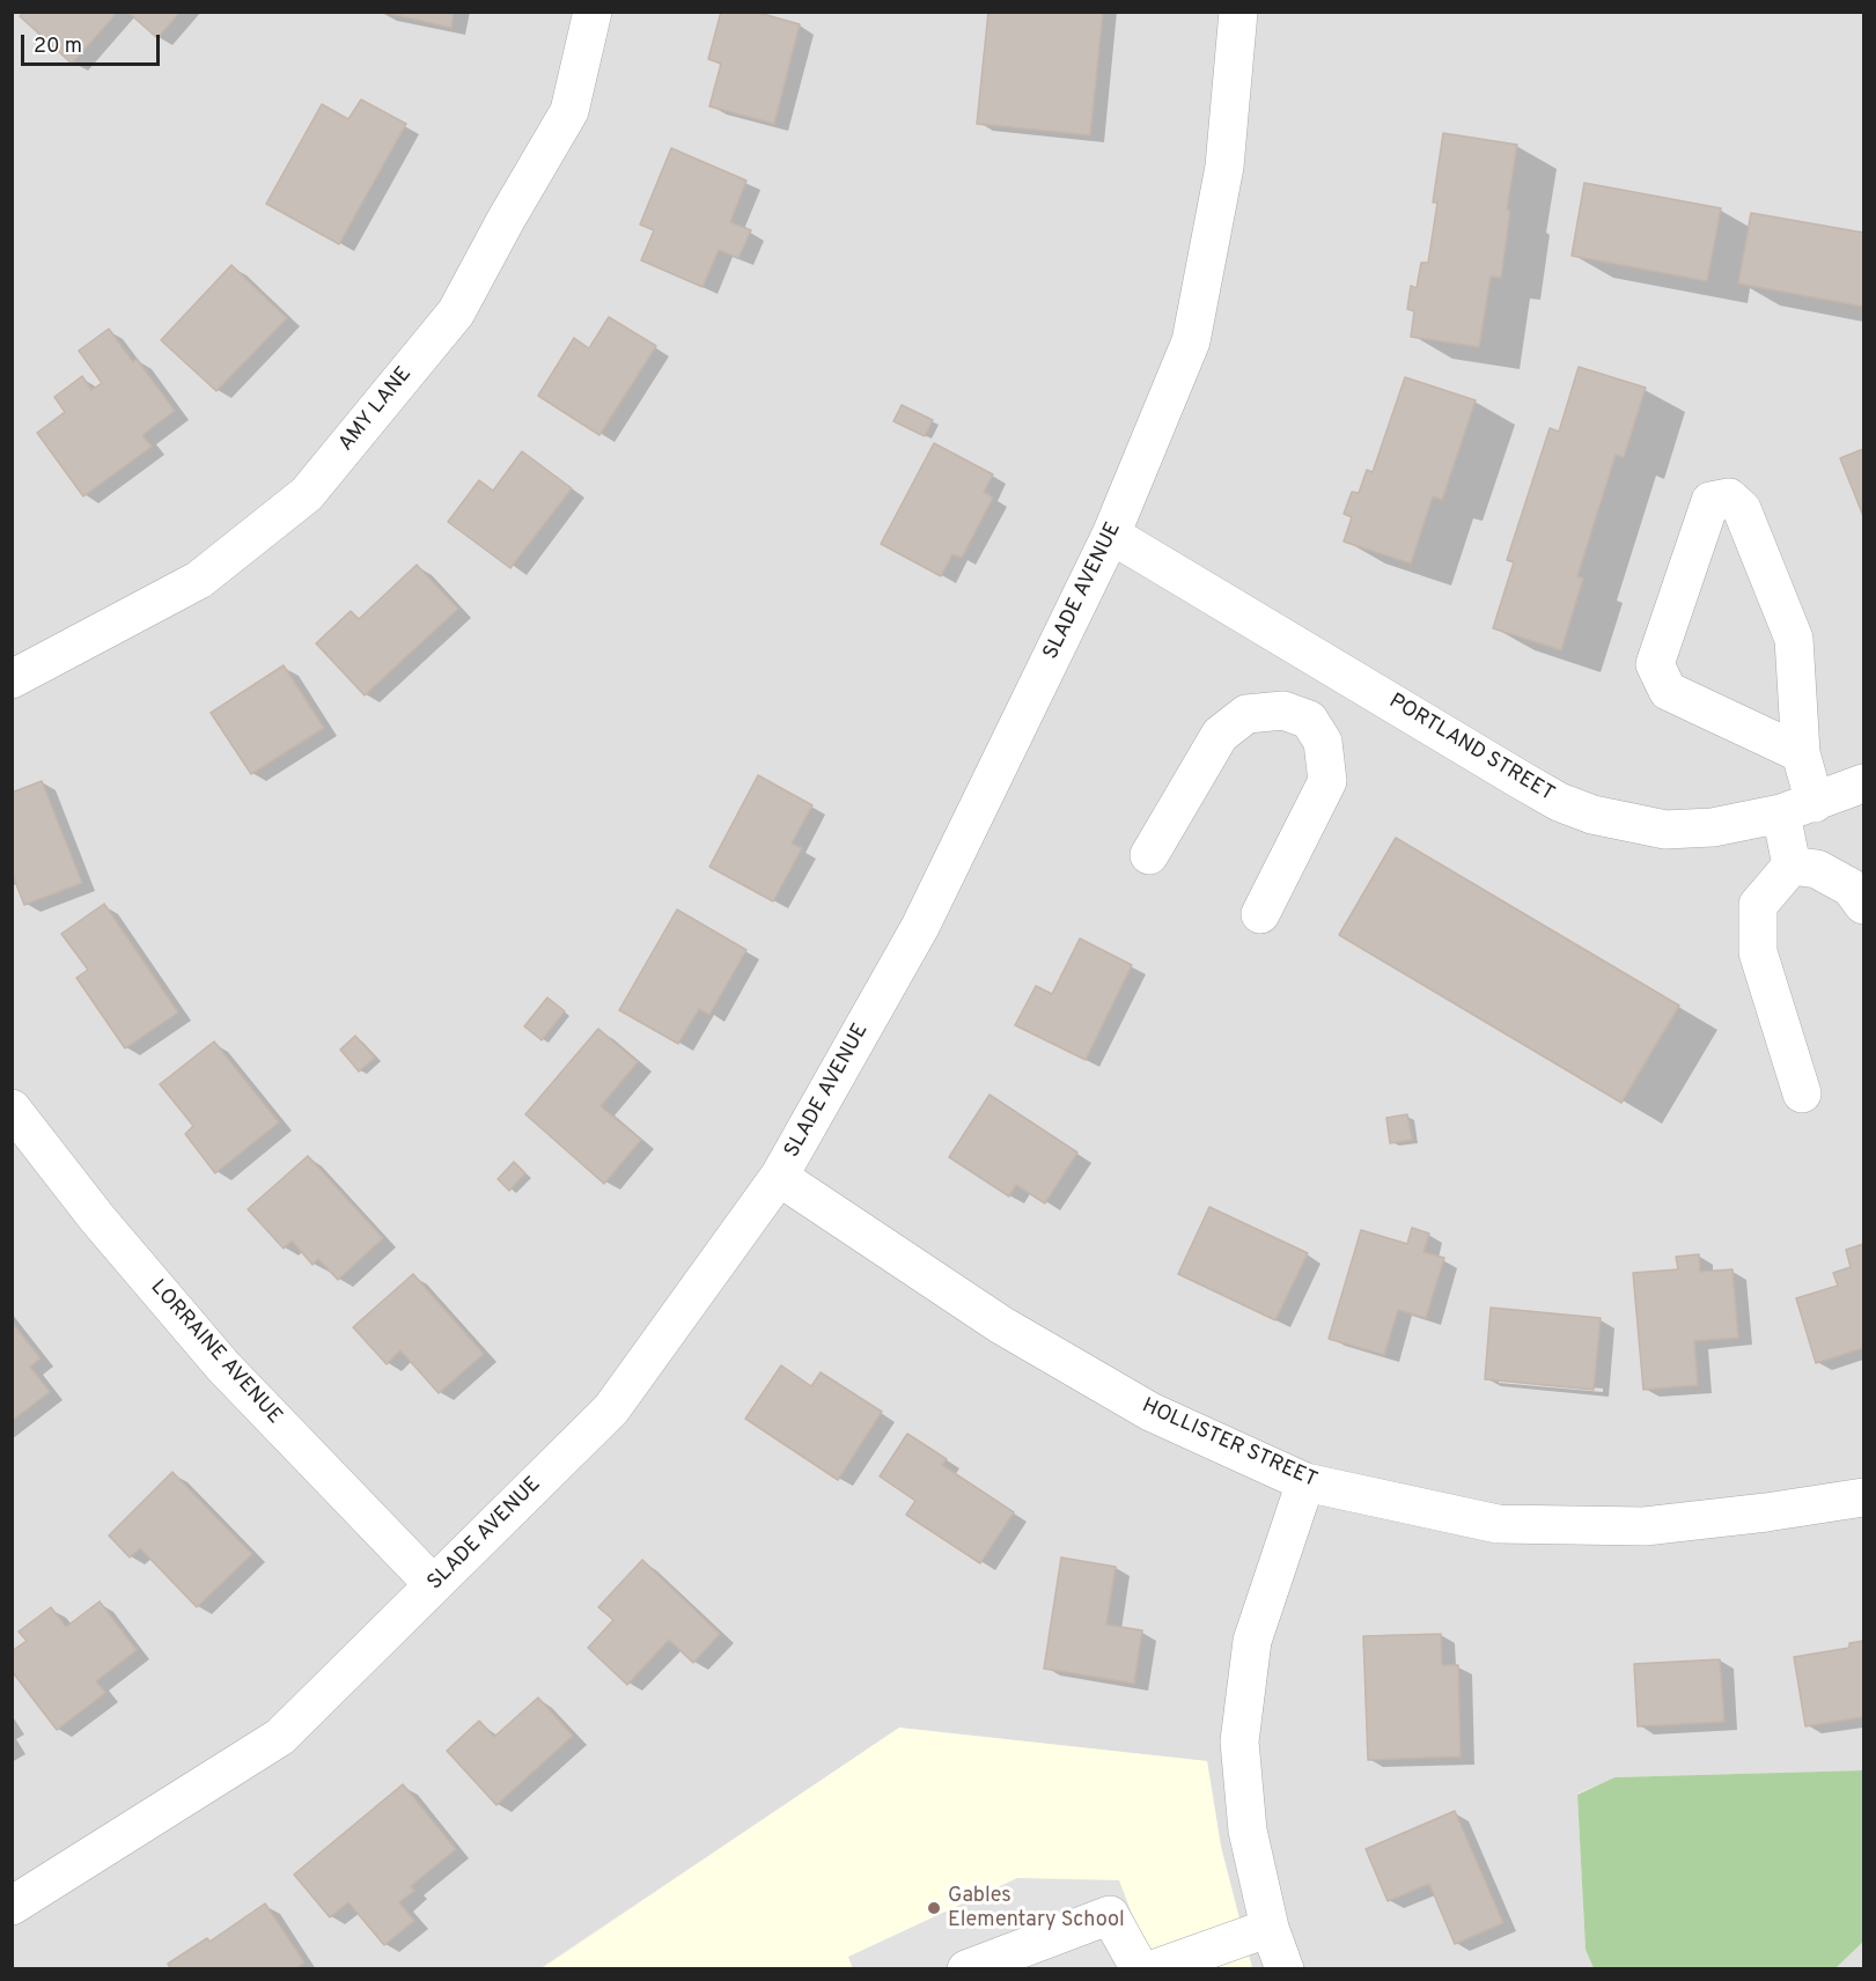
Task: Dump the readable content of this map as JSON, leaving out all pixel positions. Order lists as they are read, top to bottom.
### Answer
{
  "streets": {
    "street": [
      "AMY LANE",
      "SLADE AVENUE",
      "PORTLAND STREET",
      "LORRAINE AVENUE",
      "HOLLISTER STREET"
    ]
  },
  "crossings": [
    ["SLADE AVENUE", "PORTLAND STREET"],
    ["SLADE AVENUE", "LORRAINE AVENUE"],
    ["SLADE AVENUE", "HOLLISTER STREET"]
  ],
  "places": ["Gables Elementary School"],
  "scale_bar": "20 m"
}
